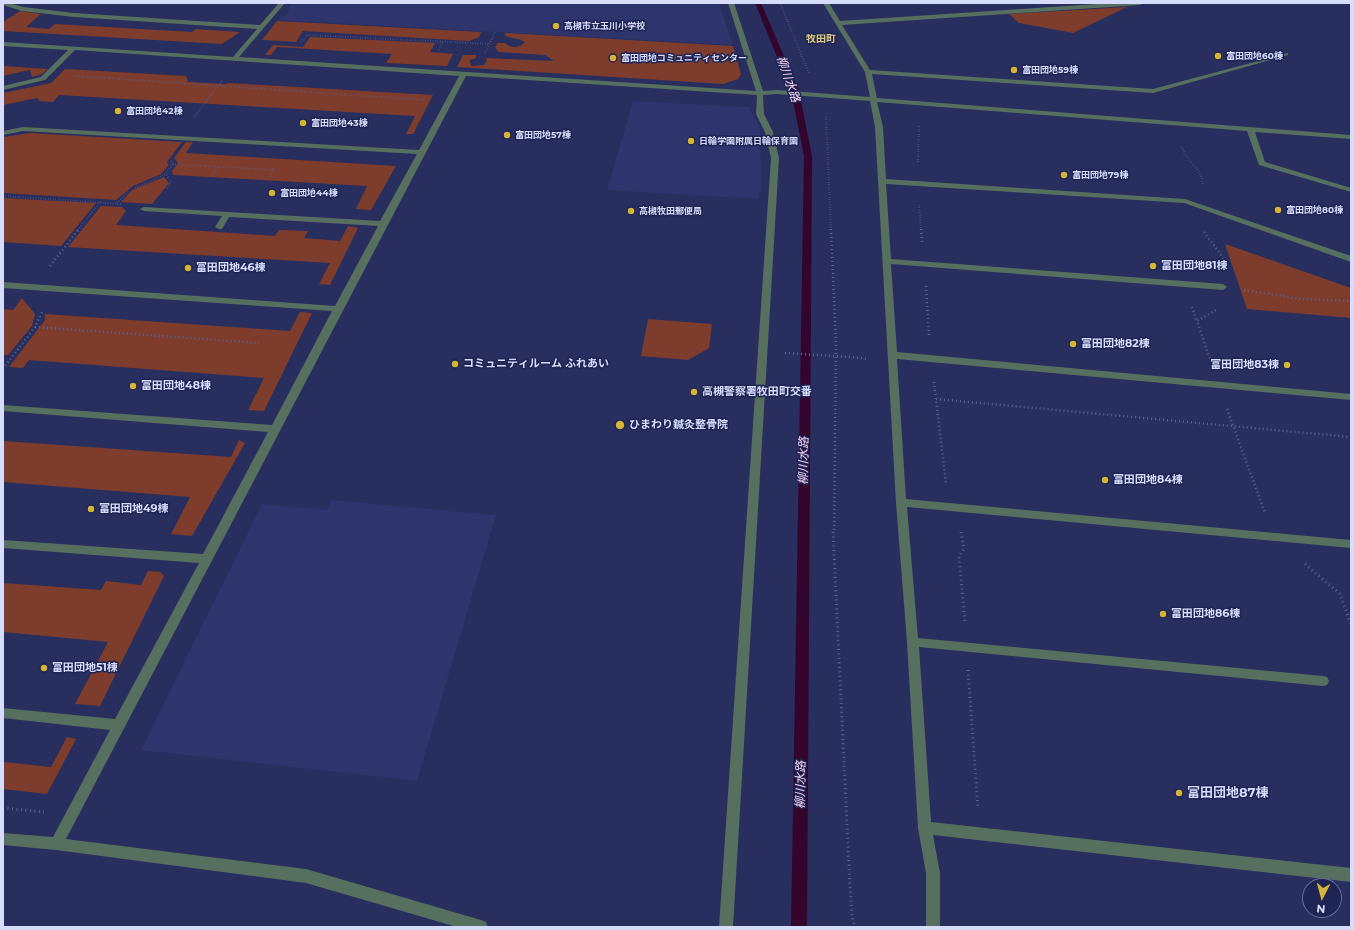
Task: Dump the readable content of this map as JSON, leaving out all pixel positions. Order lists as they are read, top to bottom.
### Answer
{
  "districts": ["牧田町"],
  "water": ["柳川水路"],
  "places": [
    "高槻市立玉川小学校",
    "富田団地60棟",
    "富田団地コミュニティセンター",
    "富田団地59棟",
    "富田団地42棟",
    "富田団地43棟",
    "富田団地57棟",
    "日輪学園附属日輪保育園",
    "富田団地79棟",
    "富田団地44棟",
    "富田団地80棟",
    "高槻牧田郵便局",
    "富田団地81棟",
    "富田団地46棟",
    "富田団地82棟",
    "コミュニティルーム ふれあい",
    "富田団地83棟",
    "富田団地48棟",
    "高槻警察署牧田町交番",
    "ひまわり鍼灸整骨院",
    "富田団地84棟",
    "富田団地49棟",
    "富田団地86棟",
    "富田団地51棟",
    "富田団地87棟"
  ],
  "north": "bottom"
}
